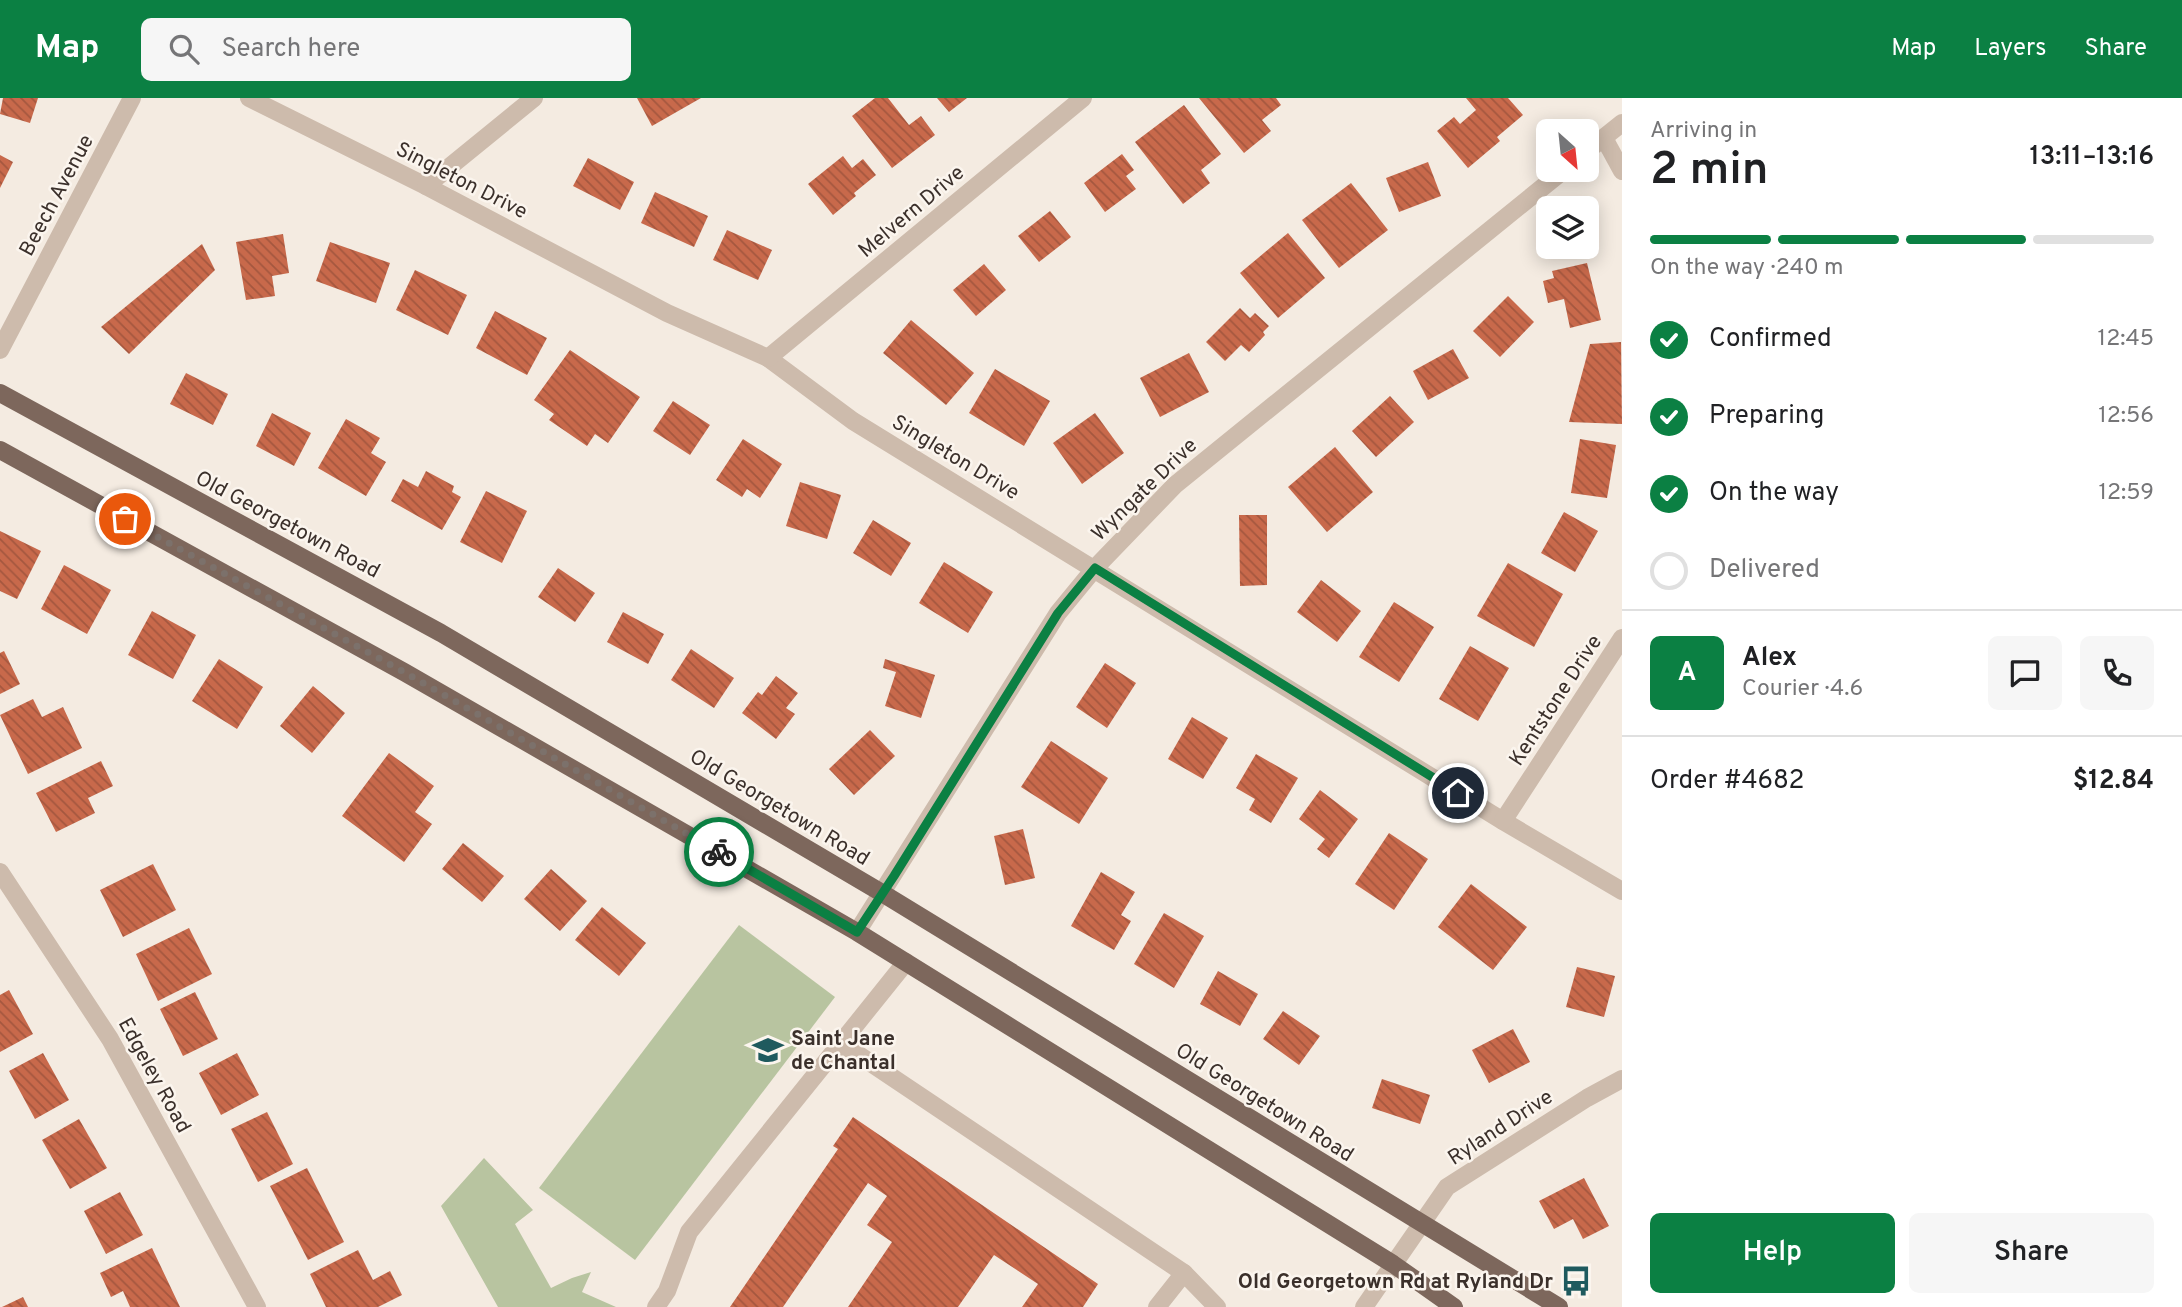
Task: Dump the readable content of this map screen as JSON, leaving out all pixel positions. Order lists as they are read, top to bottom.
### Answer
{
  "streets": {
    "main road": ["Old Georgetown Road"],
    "street": [
      "Singleton Drive",
      "Beech Avenue",
      "Melvern Drive",
      "Wyngate Drive",
      "Kentstone Drive",
      "Edgeley Road",
      "Ryland Drive"
    ]
  },
  "crossings": [
    ["Singleton Drive", "Melvern Drive"],
    ["Singleton Drive", "Wyngate Drive"],
    ["Singleton Drive", "Kentstone Drive"],
    ["Wyngate Drive", "Old Georgetown Road"],
    ["Old Georgetown Road", "Ryland Drive"]
  ],
  "places": {
    "school or university": ["Saint Jane de Chantal"],
    "bus stop": ["Old Georgetown Rd at Ryland Dr"]
  },
  "north": "bottom right",
  "page": {
    "header": "Map",
    "search": "Search here",
    "nav": ["Map", "Layers", "Share"],
    "heading": ["2 min", "Arriving in", "13:11–13:16"],
    "panel": [
      "Alex",
      "Courier · 4.6",
      "Order #4682",
      "$12.84"
    ],
    "bar": "On the way · 240 m",
    "list": [
      ["Confirmed", "12:45"],
      ["Preparing", "12:56"],
      ["On the way", "12:59"],
      "Delivered"
    ],
    "round": "A",
    "buttons": ["Help", "Share"]
  }
}
